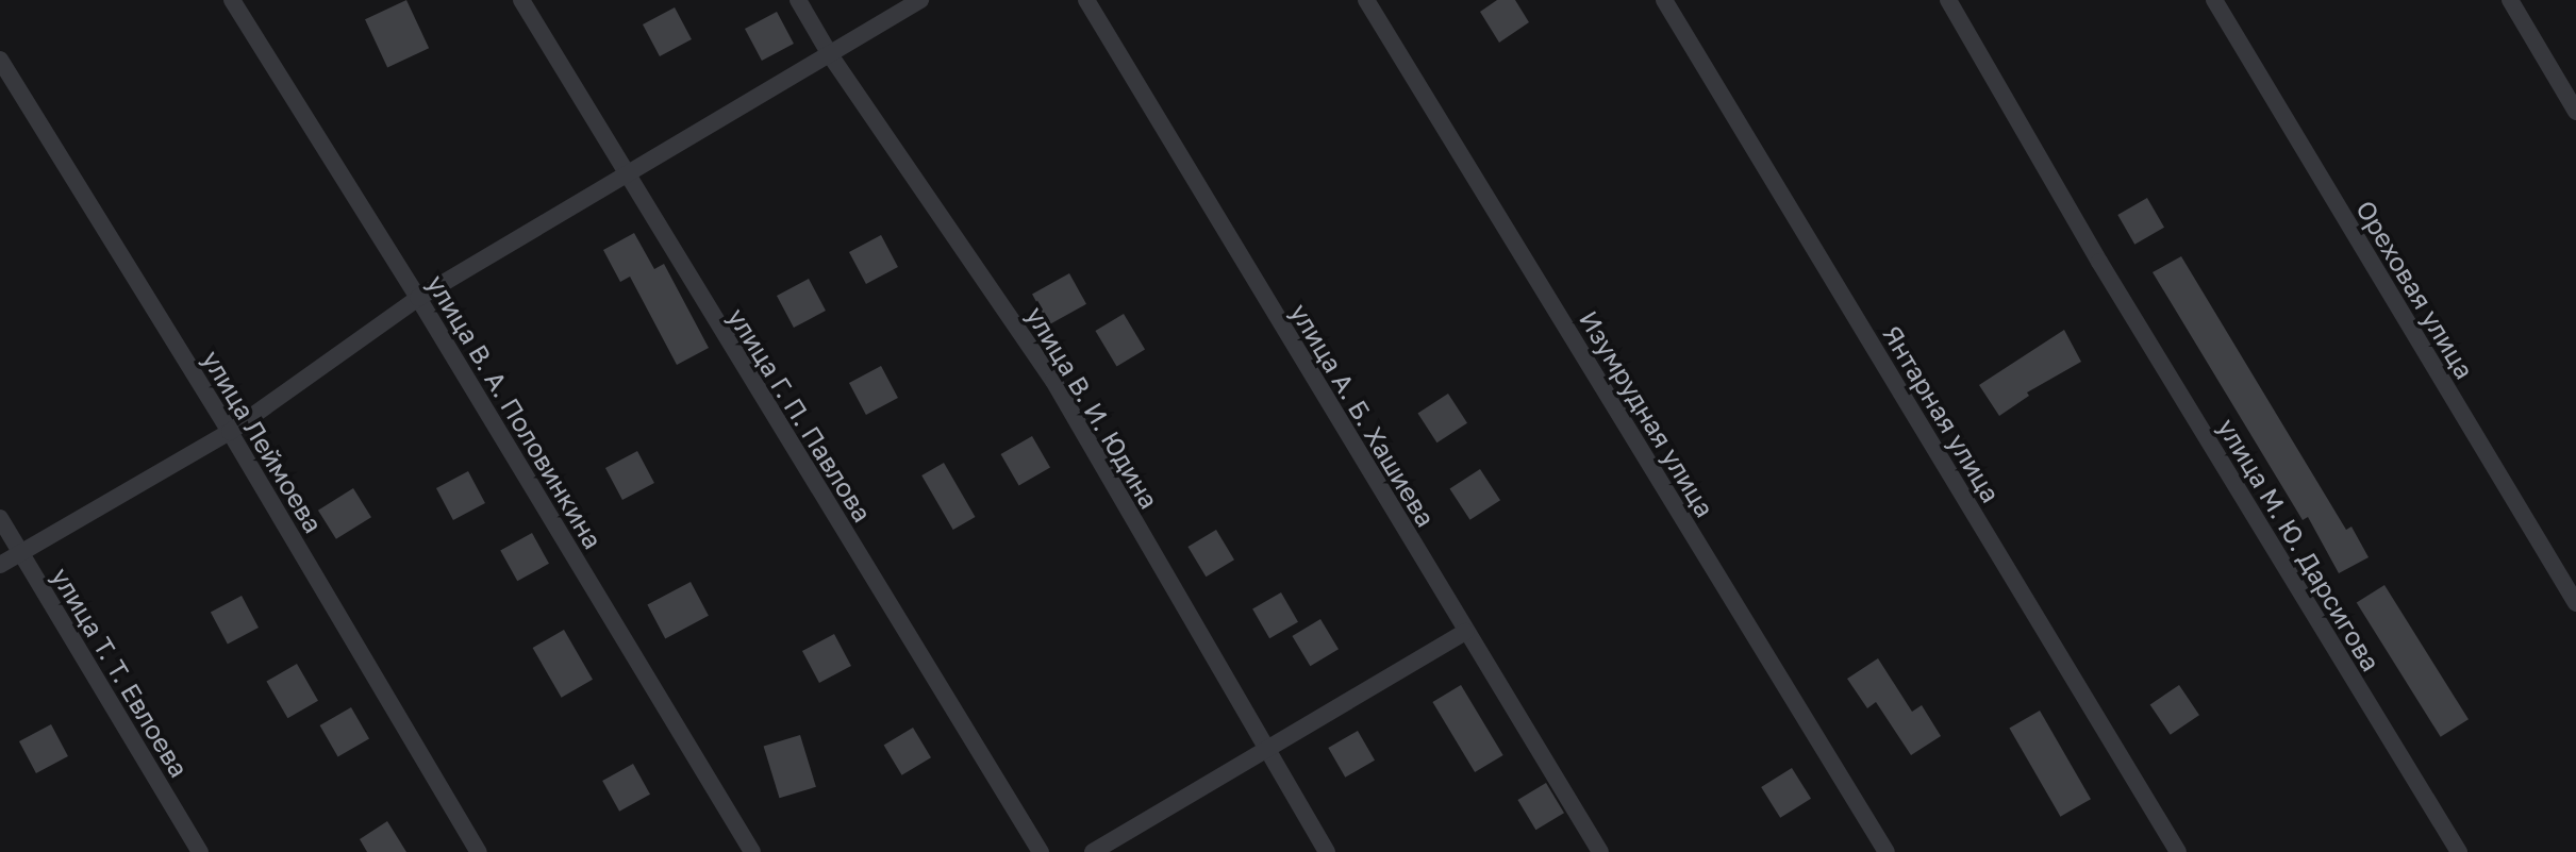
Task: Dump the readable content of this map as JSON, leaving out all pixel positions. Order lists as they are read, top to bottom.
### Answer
{
  "streets": {
    "street": [
      "Ореховая улица",
      "улица В. И. Юдина",
      "улица В. А. Половинкина",
      "Изумрудная улица",
      "Янтарная улица",
      "улица Г. П. Павлова",
      "улица А. Б. Хашиева",
      "улица Леймоева",
      "улица М. Ю. Дарсигова",
      "улица Т. Т. Евлоева"
    ]
  }
}
